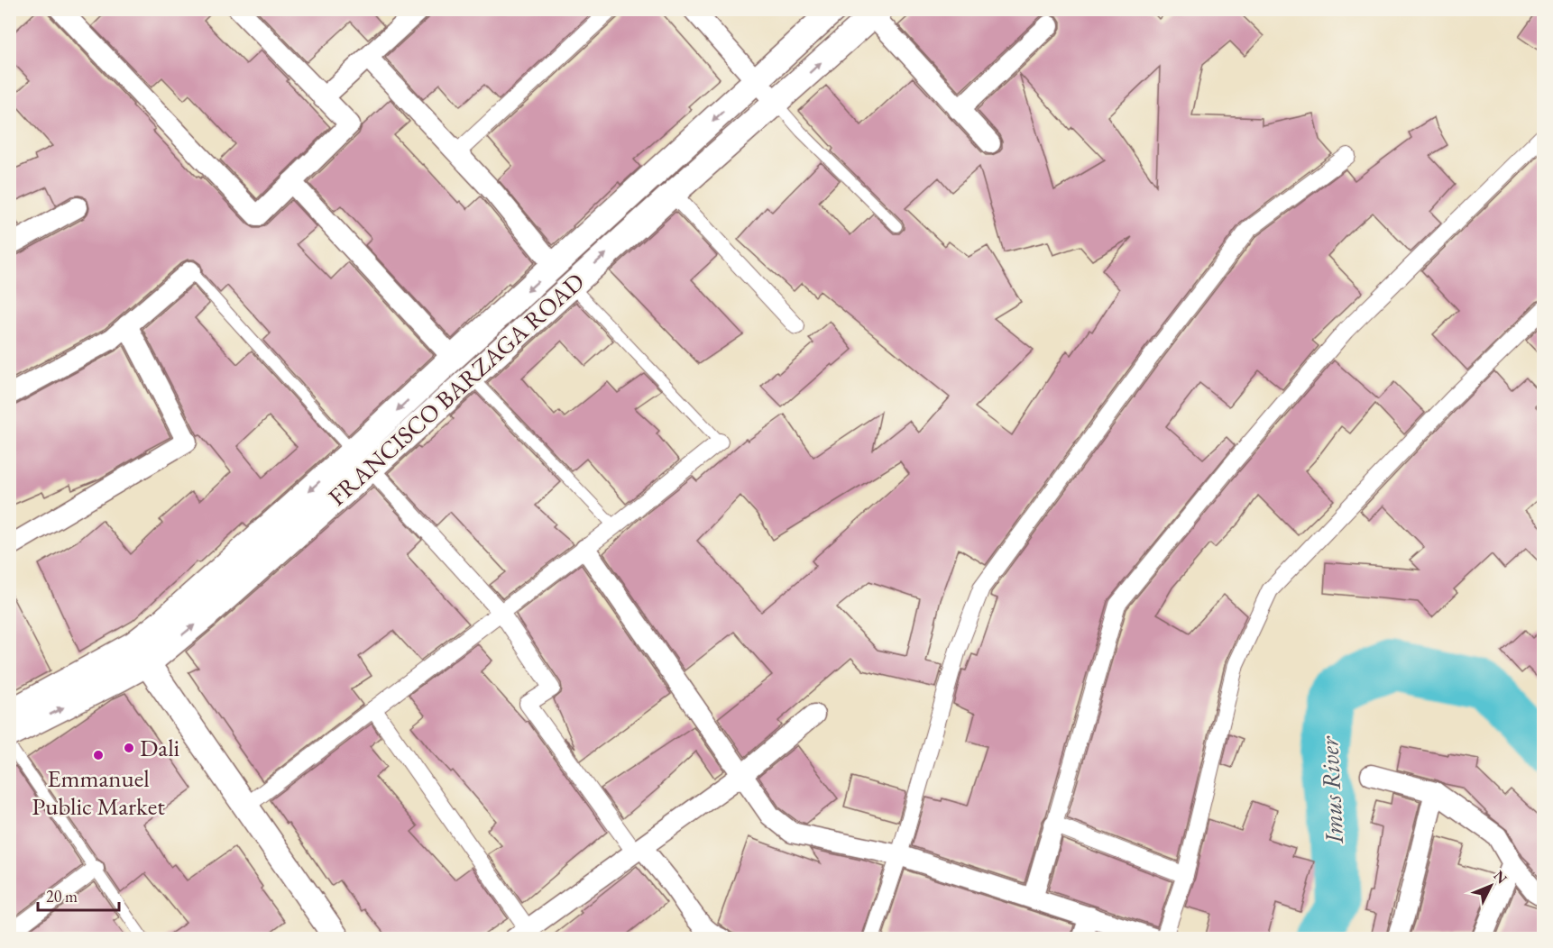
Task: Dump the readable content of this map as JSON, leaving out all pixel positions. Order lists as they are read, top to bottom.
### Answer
{
  "streets": {
    "street": ["FRANCISCO BARZAGA ROAD"]
  },
  "water": ["Imus River"],
  "places": ["Dali", "Emmanuel Public Market"],
  "scale_bar": "20 m",
  "north": "top right"
}
